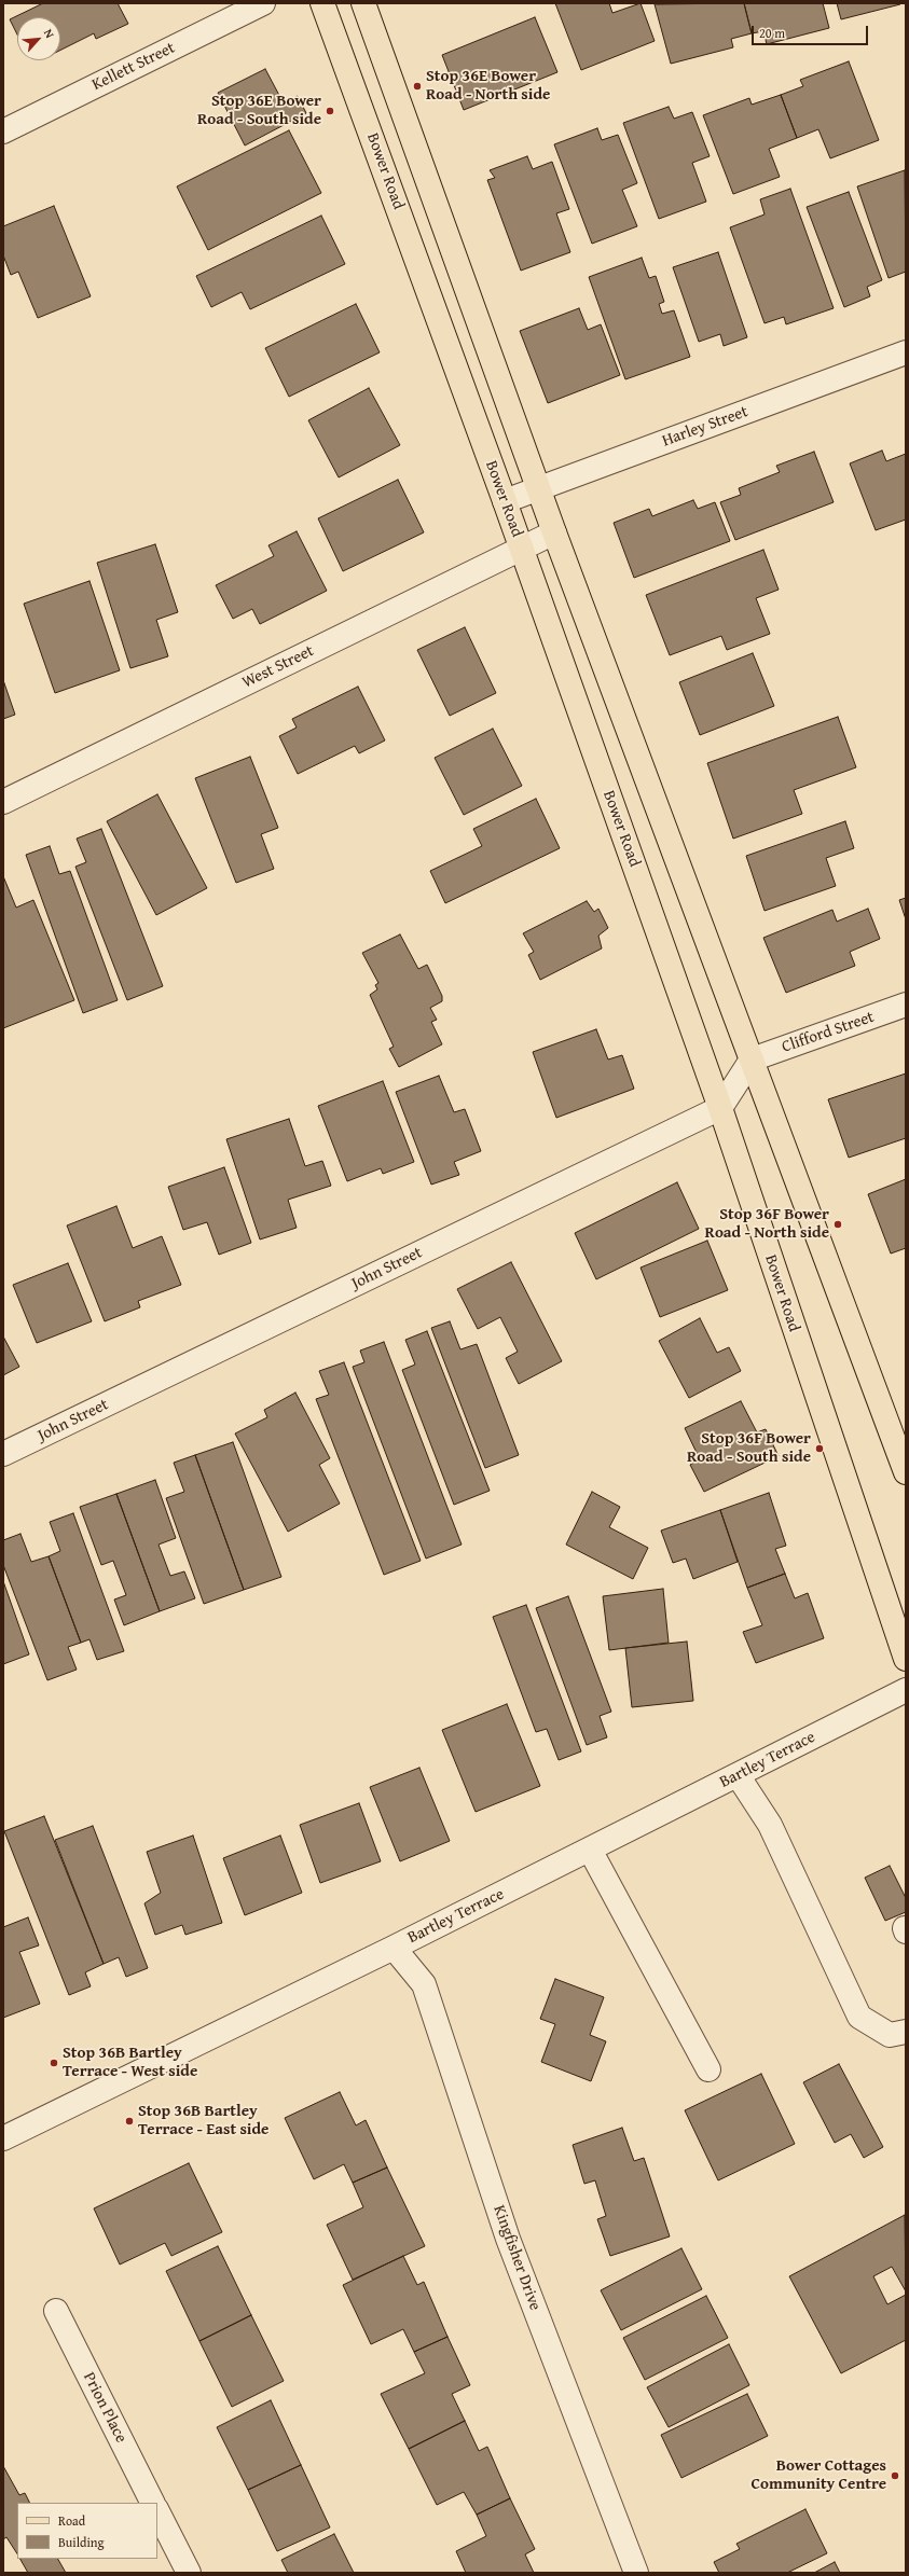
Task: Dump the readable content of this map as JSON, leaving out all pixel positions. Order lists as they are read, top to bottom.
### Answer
{
  "streets": {
    "main road": ["Bower Road"],
    "street": [
      "Kellett Street",
      "Harley Street",
      "West Street",
      "Clifford Street",
      "John Street",
      "Bartley Terrace",
      "Kingfisher Drive",
      "Prion Place"
    ]
  },
  "crossings": [
    ["Bower Road", "Harley Street"],
    ["Bower Road", "West Street"],
    ["Bower Road", "John Street"],
    ["Bartley Terrace", "Kingfisher Drive"]
  ],
  "places": [
    "Stop 36E Bower Road - North side",
    "Stop 36E Bower Road - South side",
    "Stop 36F Bower Road - North side",
    "Stop 36F Bower Road - South side",
    "Stop 36B Bartley Terrace - West side",
    "Stop 36B Bartley Terrace - East side",
    "Bower Cottages Community Centre"
  ],
  "legend": ["Road", "Building"],
  "scale_bar": "20 m",
  "north": "top right"
}
